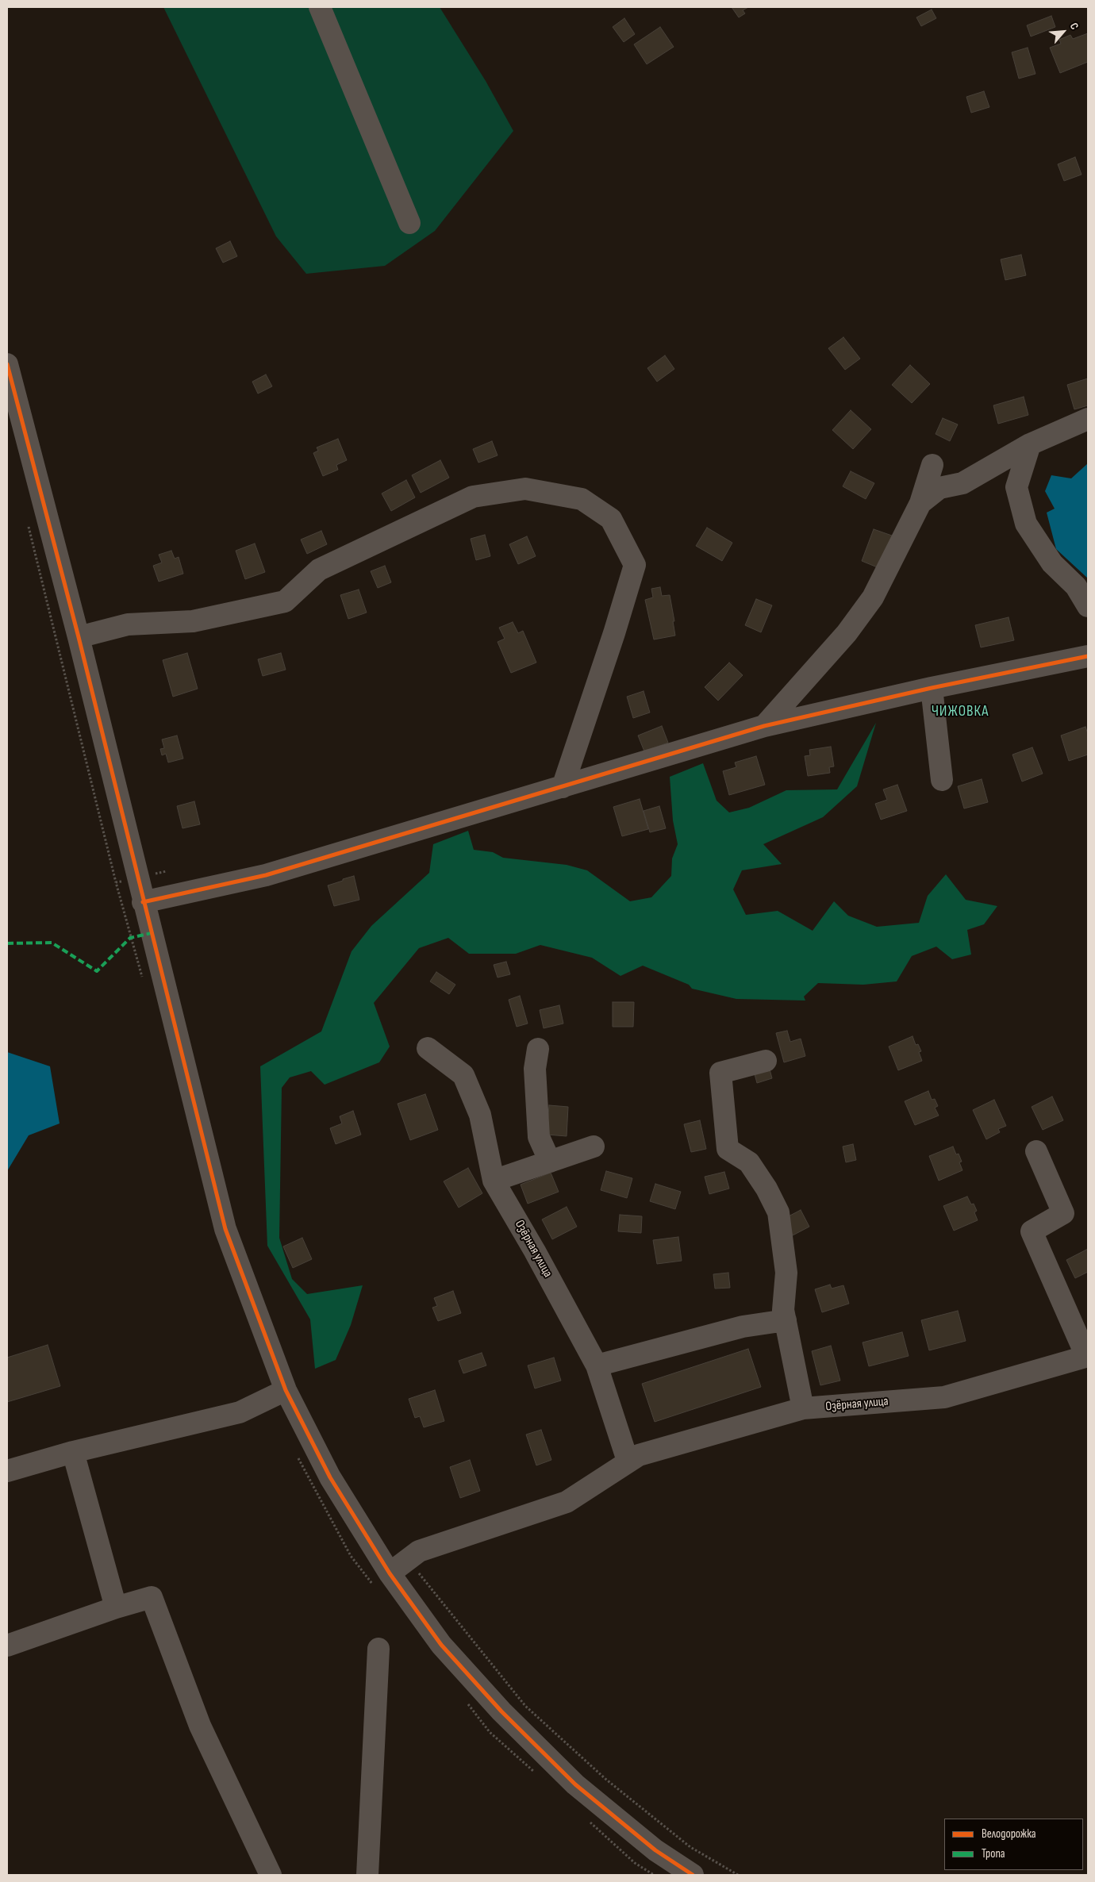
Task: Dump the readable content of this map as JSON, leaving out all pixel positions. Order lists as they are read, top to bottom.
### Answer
{
  "streets": {
    "street": ["Озёрная улица"]
  },
  "districts": ["ЧИЖОВКА"],
  "legend": ["Велодорожка", "Тропа"],
  "north": "top right"
}
